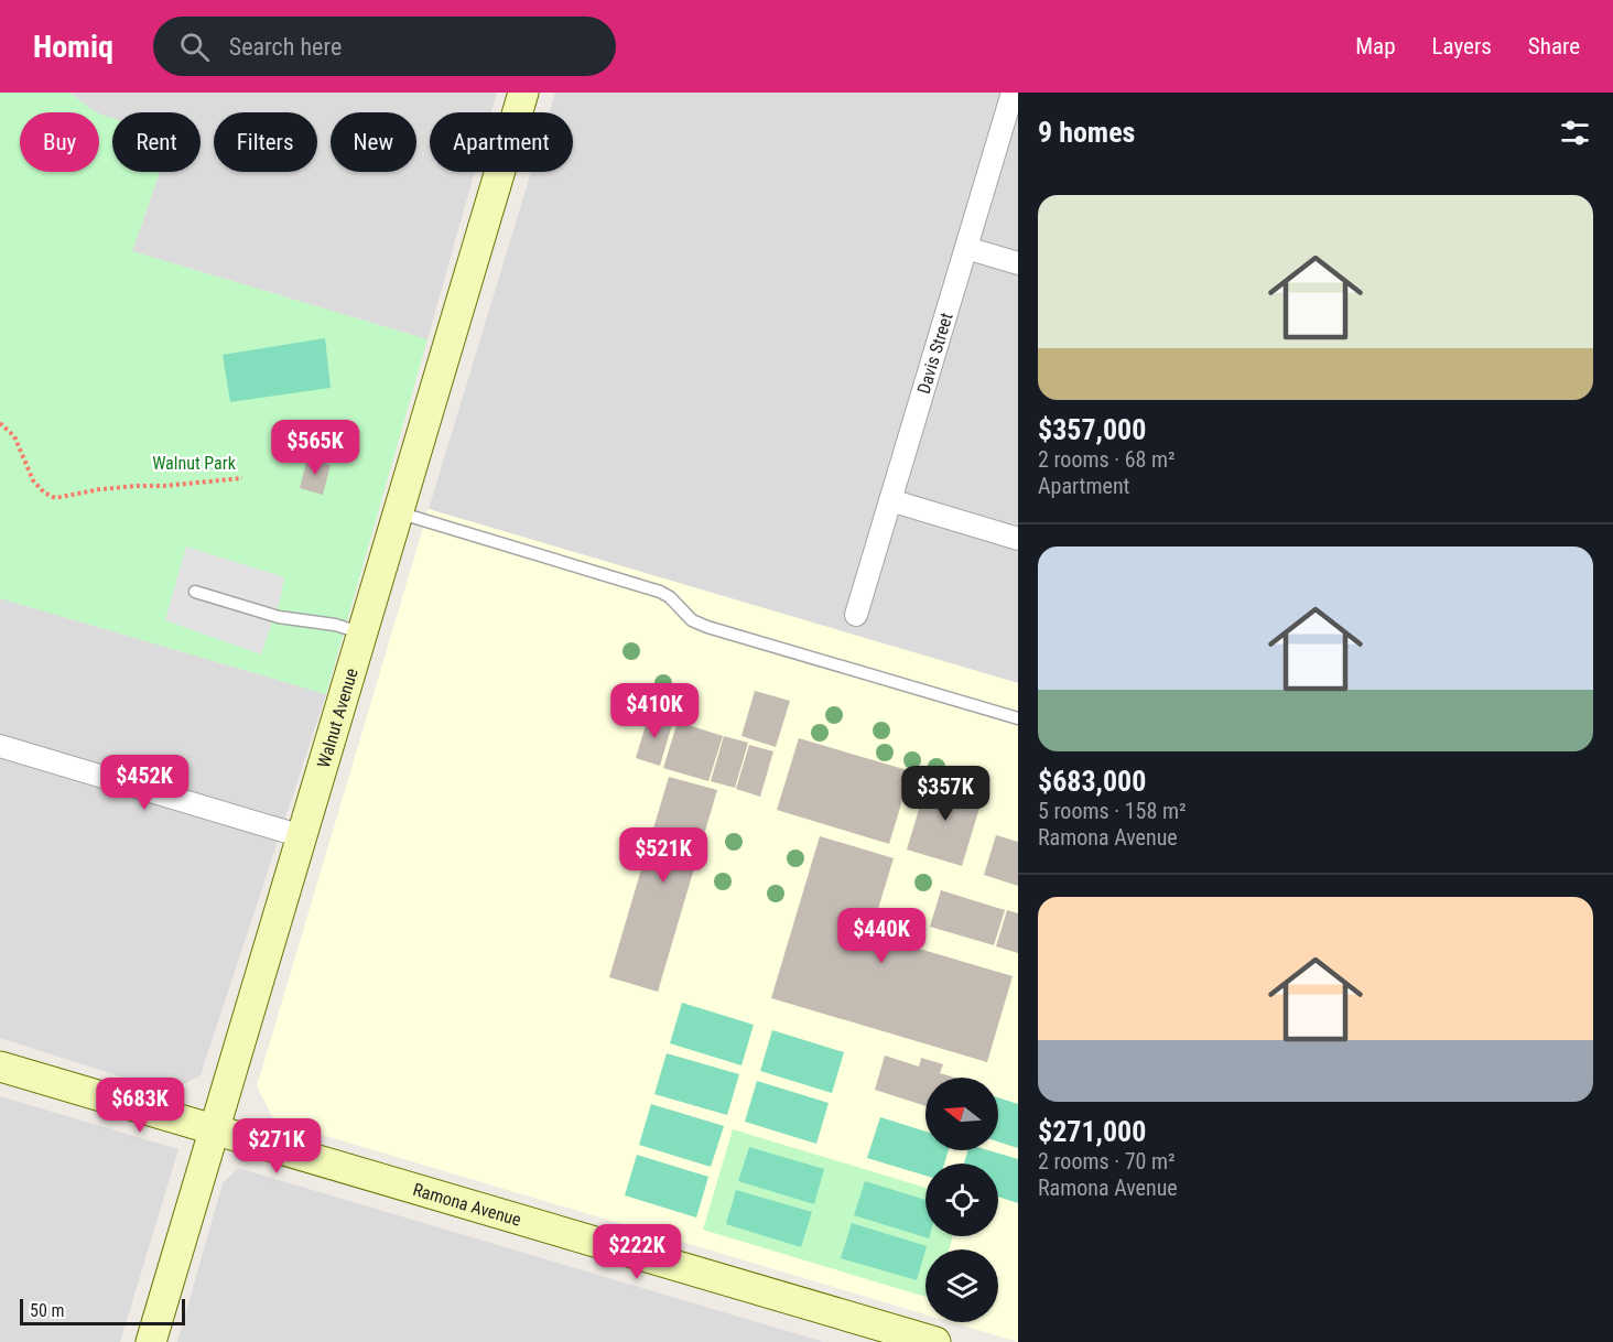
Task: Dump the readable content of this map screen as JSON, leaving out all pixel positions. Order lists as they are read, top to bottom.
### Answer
{
  "streets": {
    "street": ["Davis Street", "Walnut Avenue", "Ramona Avenue"]
  },
  "crossings": [
    ["Walnut Avenue", "Ramona Avenue"]
  ],
  "parks": ["Walnut Park"],
  "scale_bar": "50 m",
  "north": "left",
  "page": {
    "header": "Homiq",
    "search": "Search here",
    "nav": ["Map", "Layers", "Share"],
    "heading": "9 homes",
    "chip": [
      "Buy",
      "Rent",
      "Filters",
      "New",
      "Apartment"
    ],
    "list": [
      {
        "name": "$357,000",
        "note": "2 rooms · 68 m² · Apartment"
      },
      {
        "name": "$683,000",
        "note": "5 rooms · 158 m² · Ramona Avenue"
      },
      {
        "name": "$271,000",
        "note": "2 rooms · 70 m² · Ramona Avenue"
      }
    ],
    "price": [
      "$565K",
      "$410K",
      "$452K",
      "$357K",
      "$521K",
      "$440K",
      "$683K",
      "$271K",
      "$222K"
    ],
    "scale": "50 m"
  }
}
